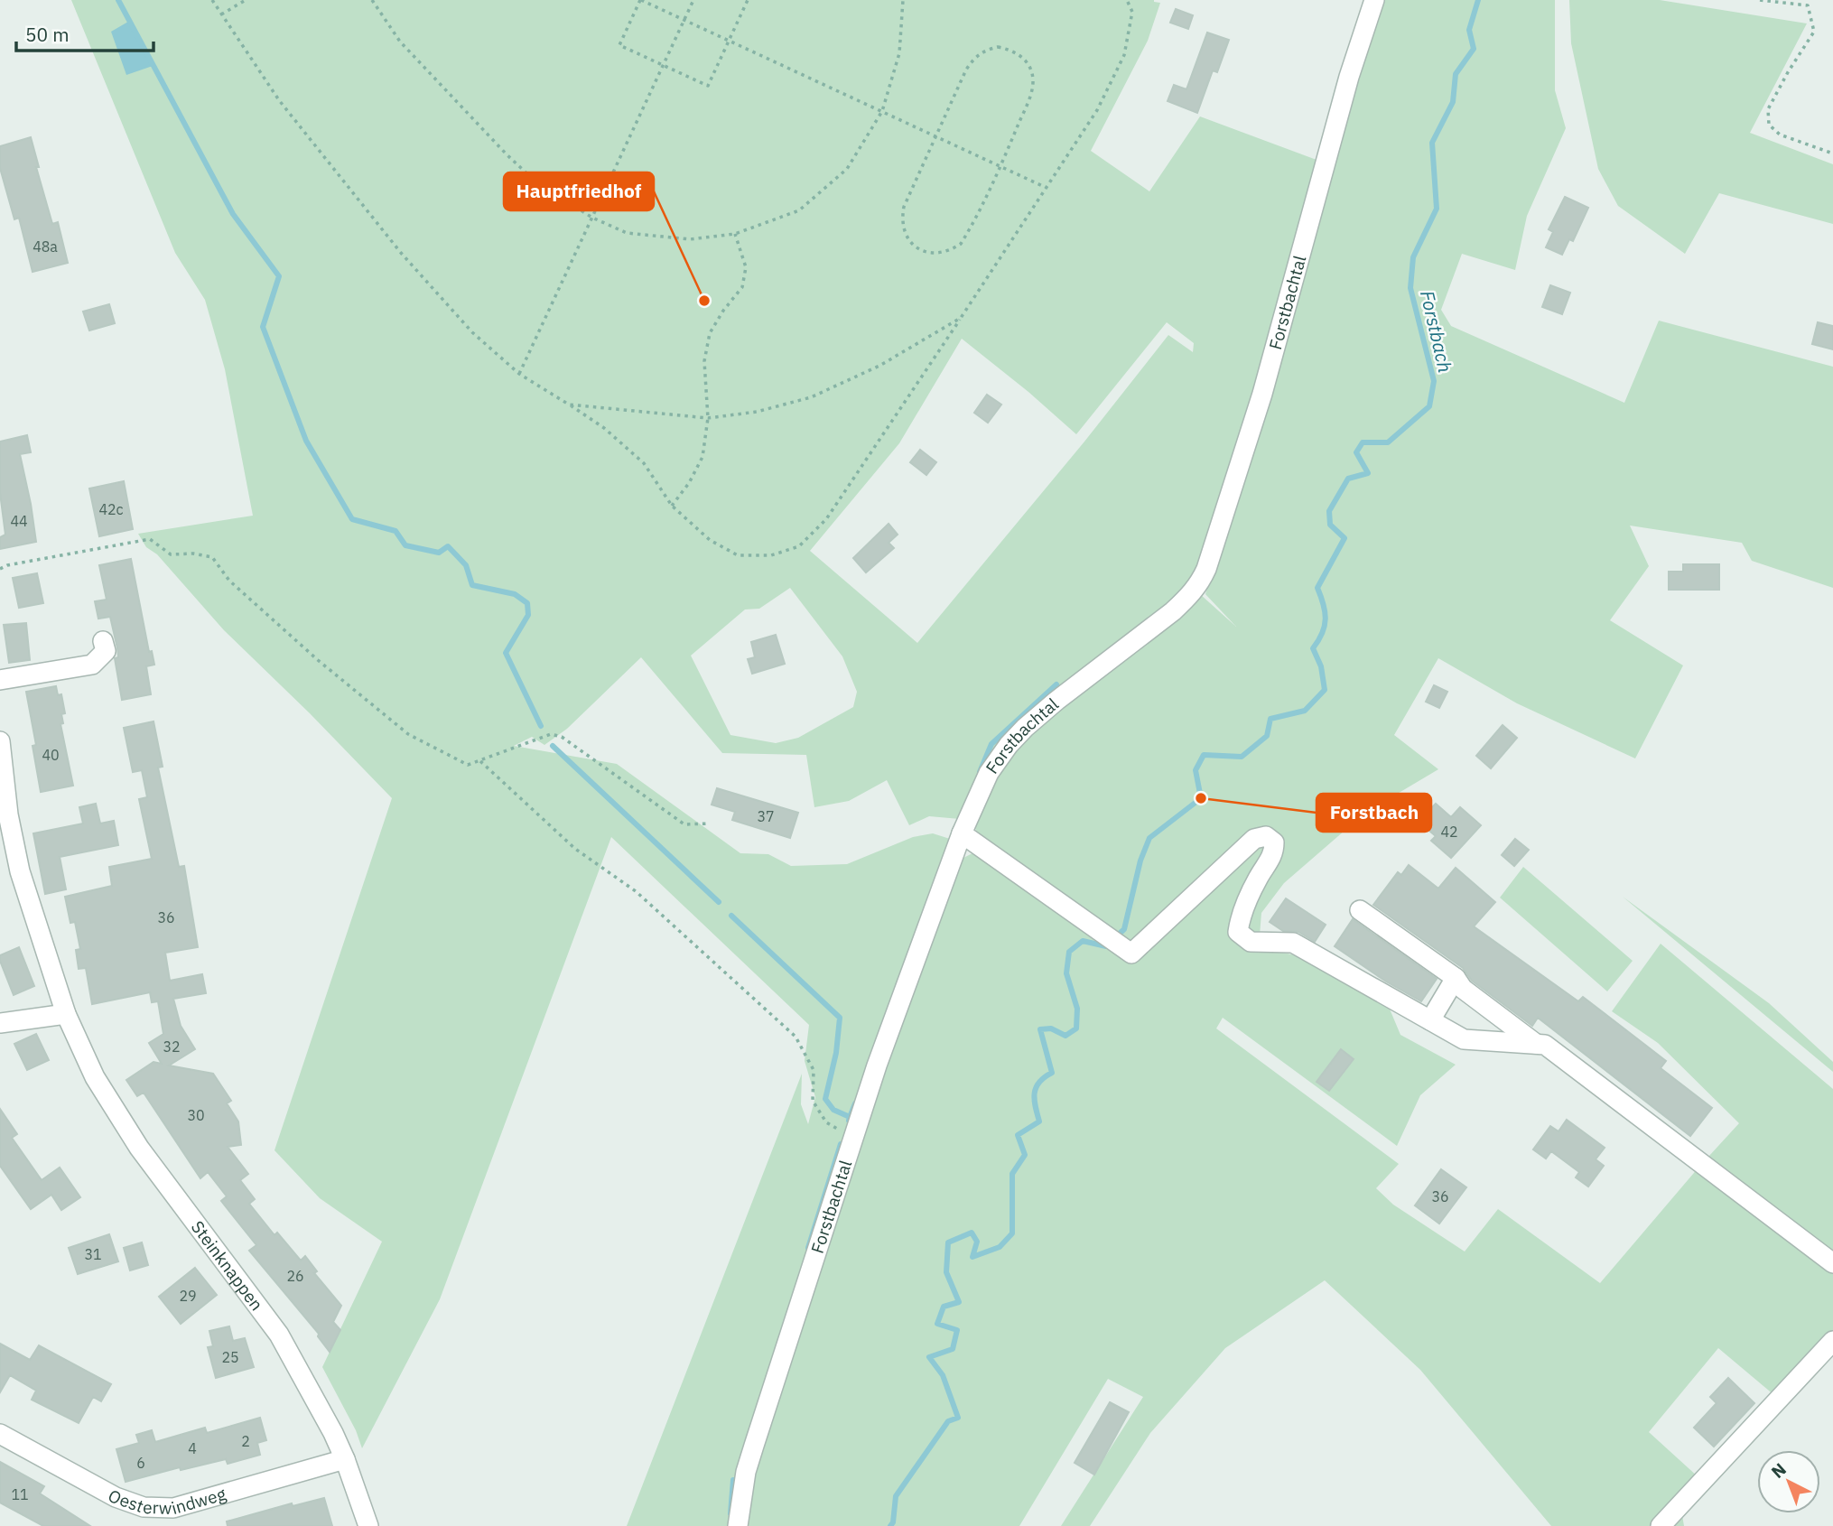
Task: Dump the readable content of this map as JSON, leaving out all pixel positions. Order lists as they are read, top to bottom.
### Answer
{
  "streets": {
    "street": ["Forstbachtal", "Steinknappen", "Oesterwindweg"]
  },
  "crossings": [
    ["Steinknappen", "Oesterwindweg"]
  ],
  "water": ["Forstbach"],
  "places": ["Hauptfriedhof", "Forstbach"],
  "house_numbers": [
    "48a",
    "42c",
    "44",
    "40",
    "37",
    "42",
    "36",
    "32",
    "30",
    "36",
    "31",
    "26",
    "29",
    "25",
    "2",
    "4",
    "6",
    "11"
  ],
  "scale_bar": "50 m",
  "north": "top left"
}
